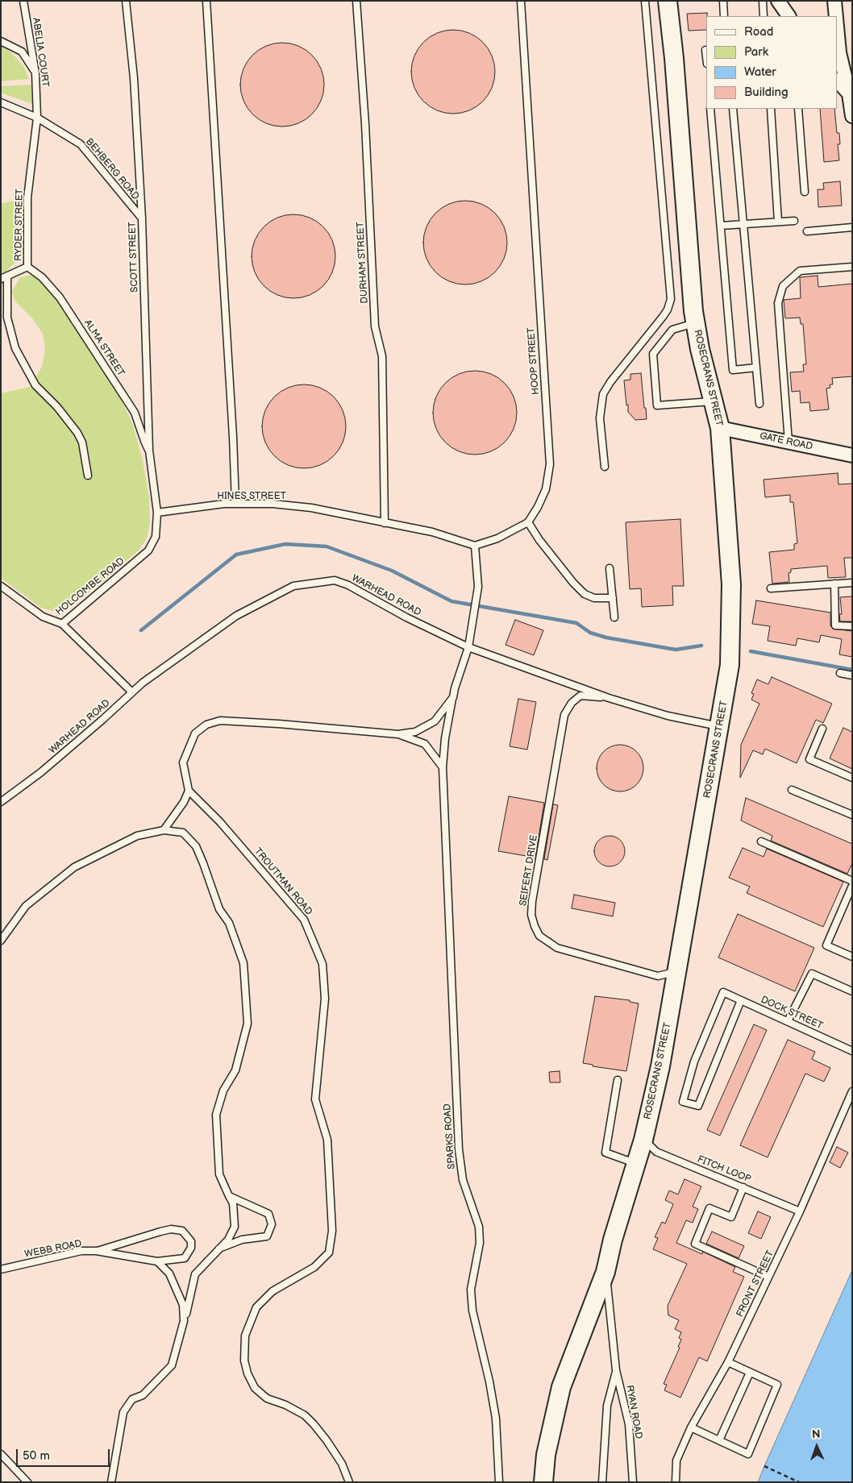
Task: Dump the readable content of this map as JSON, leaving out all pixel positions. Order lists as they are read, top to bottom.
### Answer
{
  "streets": {
    "street": ["ROSECRANS STREET", "GATE ROAD"],
    "lane": [
      "ABELIA COURT",
      "BEHBERG ROAD",
      "RYDER STREET",
      "SCOTT STREET",
      "DURHAM STREET",
      "ALMA STREET",
      "HOOP STREET",
      "HINES STREET",
      "HOLCOMBE ROAD",
      "WARHEAD ROAD",
      "SEIFERT DRIVE",
      "TROUTMAN ROAD",
      "DOCK STREET",
      "SPARKS ROAD",
      "FITCH LOOP",
      "WEBB ROAD",
      "FRONT STREET",
      "RYAN ROAD"
    ]
  },
  "crossings": [
    ["ABELIA COURT", "BEHBERG ROAD"],
    ["ABELIA COURT", "RYDER STREET"],
    ["BEHBERG ROAD", "SCOTT STREET"],
    ["RYDER STREET", "ALMA STREET"],
    ["SCOTT STREET", "ALMA STREET"],
    ["SCOTT STREET", "HINES STREET"],
    ["SCOTT STREET", "HOLCOMBE ROAD"],
    ["DURHAM STREET", "HINES STREET"],
    ["ROSECRANS STREET", "GATE ROAD"],
    ["ROSECRANS STREET", "WARHEAD ROAD"],
    ["ROSECRANS STREET", "SEIFERT DRIVE"],
    ["ROSECRANS STREET", "FITCH LOOP"],
    ["ROSECRANS STREET", "RYAN ROAD"],
    ["HINES STREET", "HOLCOMBE ROAD"],
    ["WARHEAD ROAD", "SEIFERT DRIVE"],
    ["FITCH LOOP", "FRONT STREET"]
  ],
  "legend": [
    "Road",
    "Park",
    "Water",
    "Building"
  ],
  "scale_bar": "50 m",
  "north": "top"
}
